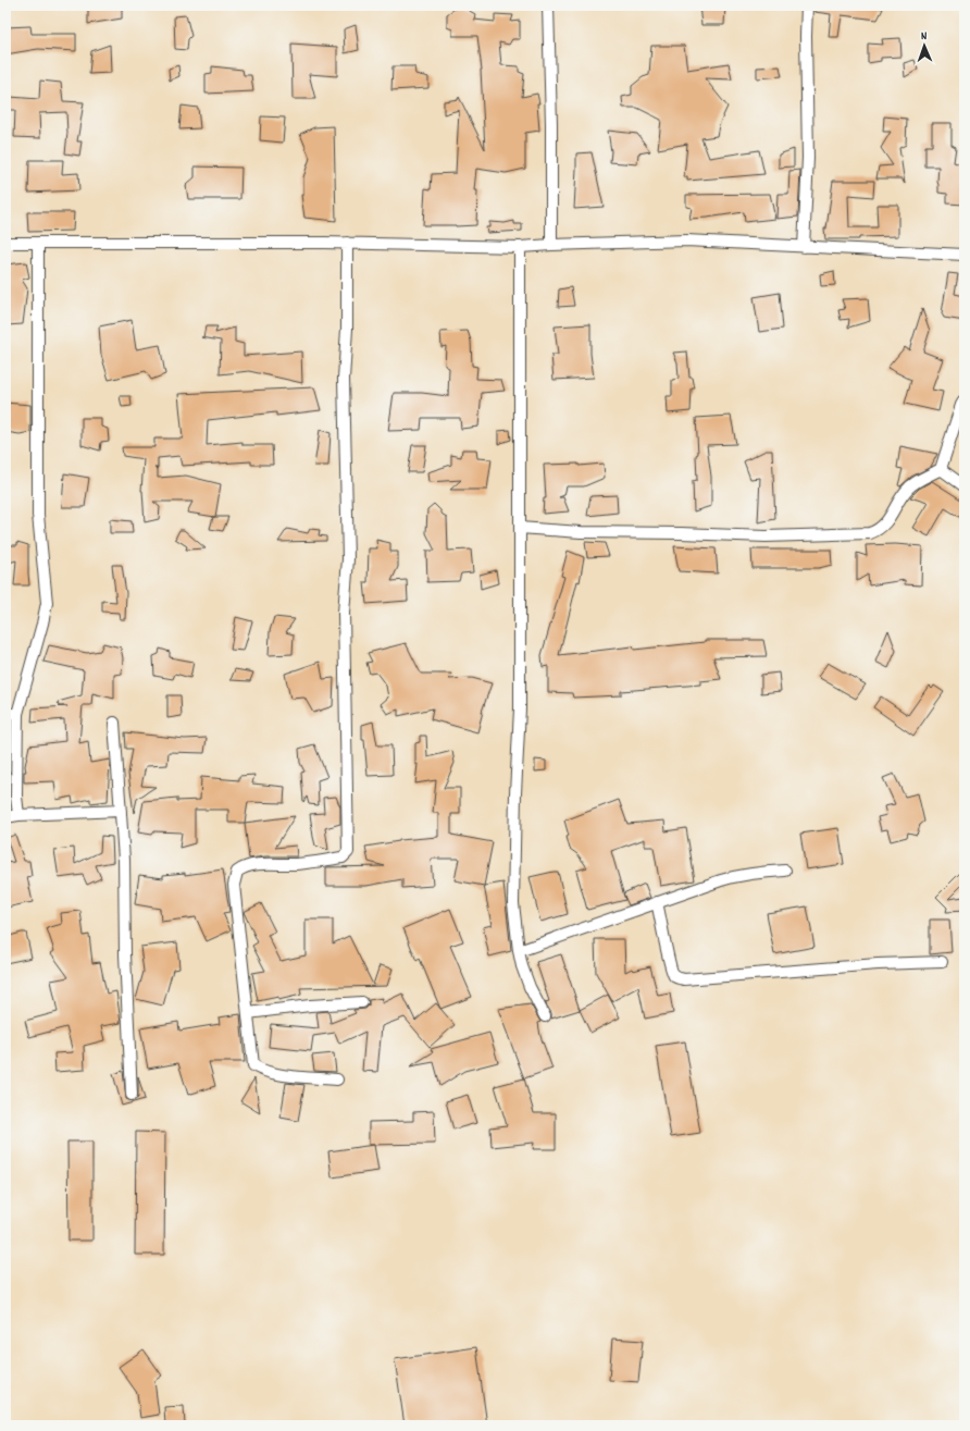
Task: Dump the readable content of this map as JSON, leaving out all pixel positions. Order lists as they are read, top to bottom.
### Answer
{
  "north": "top"
}
